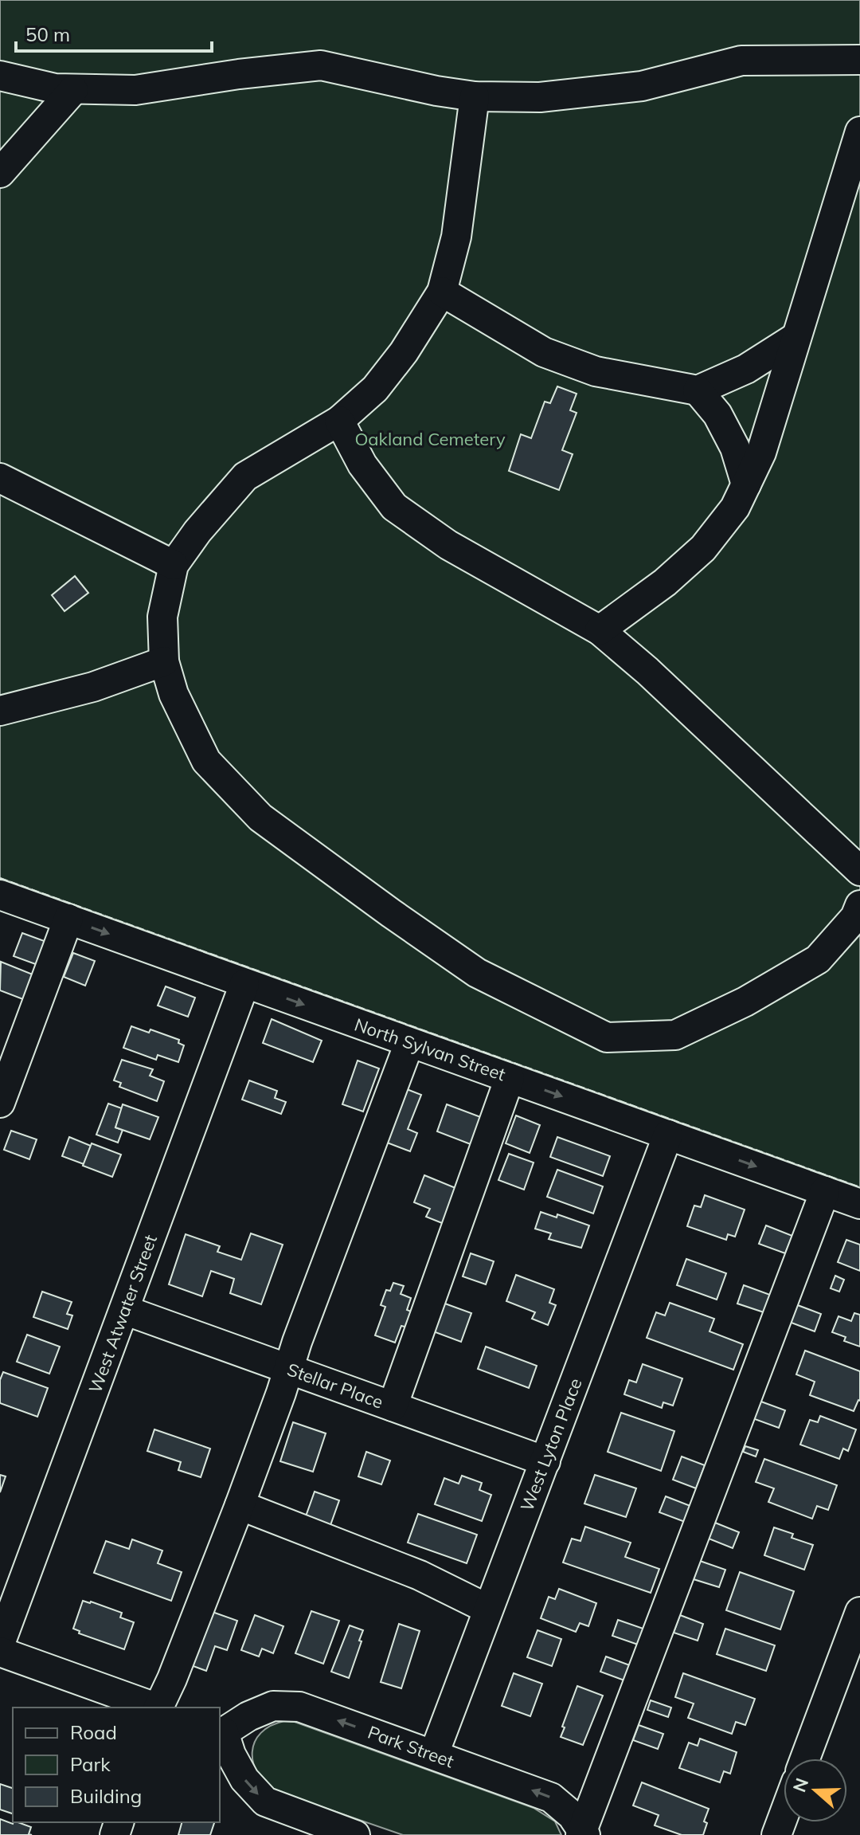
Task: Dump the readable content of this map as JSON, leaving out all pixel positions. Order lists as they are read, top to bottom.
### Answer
{
  "streets": {
    "street": [
      "North Sylvan Street",
      "West Atwater Street",
      "Stellar Place",
      "West Lyton Place",
      "Park Street"
    ]
  },
  "crossings": [
    ["North Sylvan Street", "West Atwater Street"],
    ["North Sylvan Street", "West Lyton Place"],
    ["West Atwater Street", "Stellar Place"],
    ["Stellar Place", "West Lyton Place"],
    ["West Lyton Place", "Park Street"]
  ],
  "one_way": ["North Sylvan Street"],
  "parks": ["Oakland Cemetery"],
  "legend": ["Road", "Park", "Building"],
  "scale_bar": "50 m",
  "north": "left"
}
